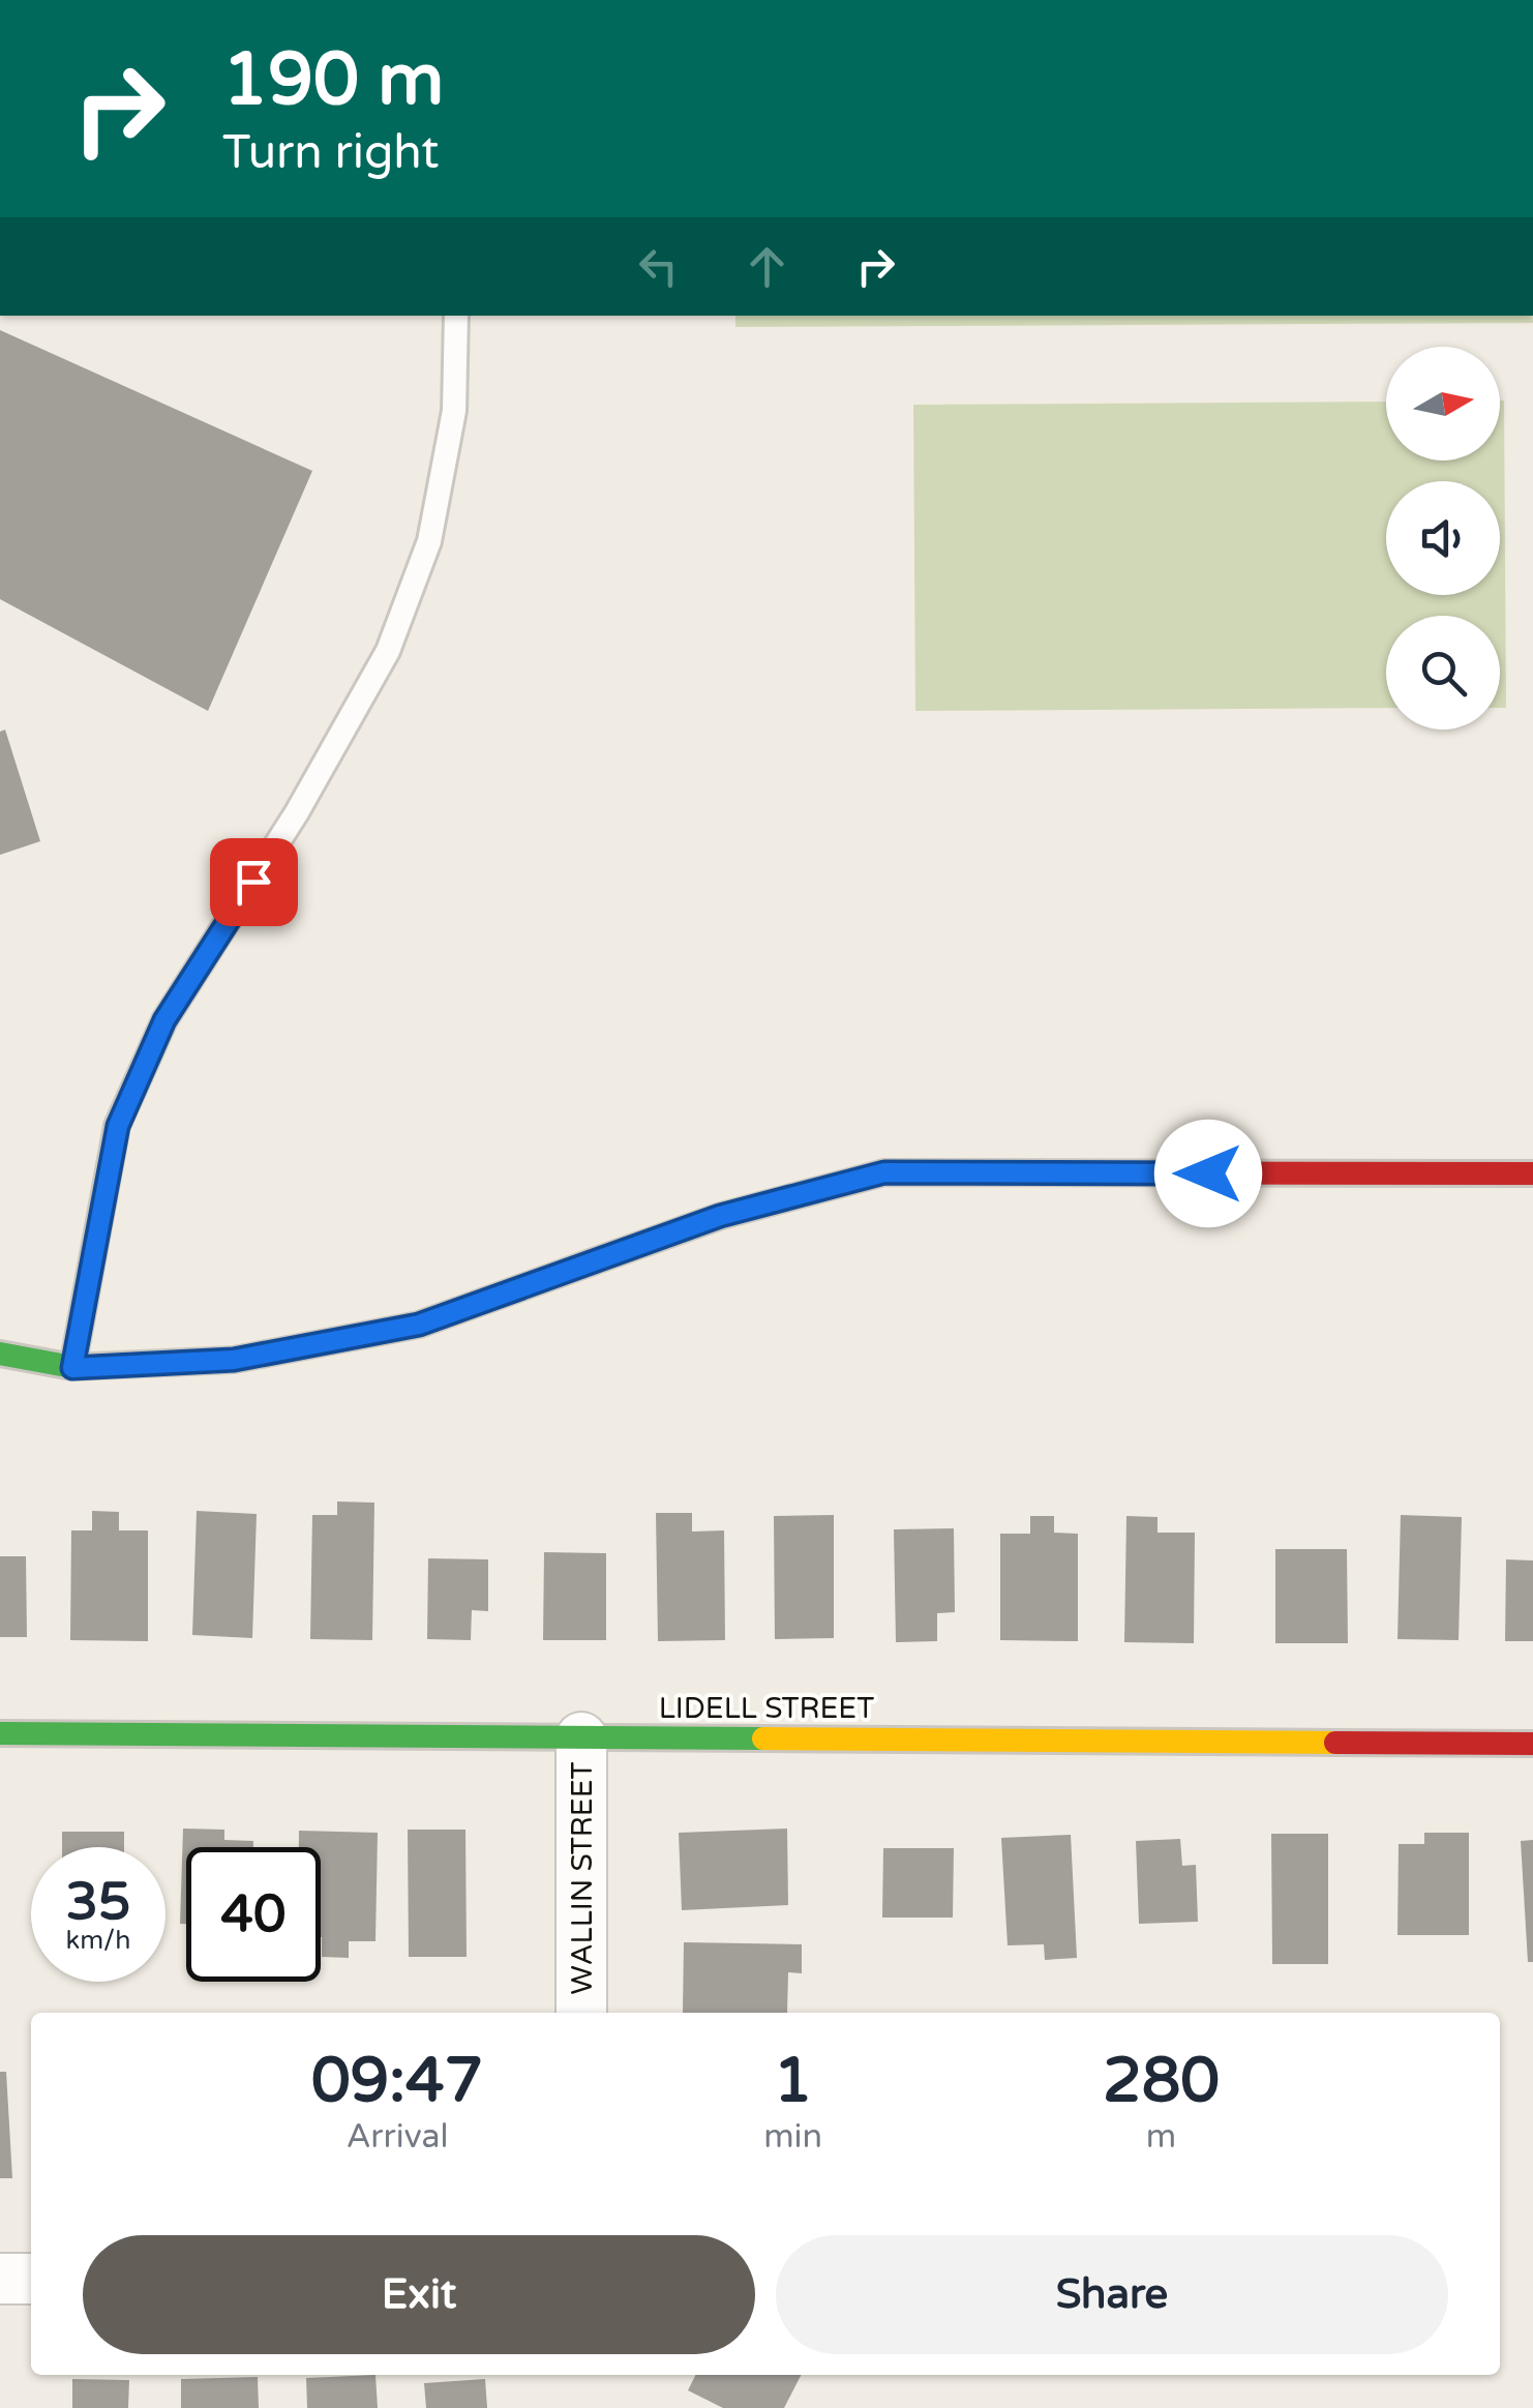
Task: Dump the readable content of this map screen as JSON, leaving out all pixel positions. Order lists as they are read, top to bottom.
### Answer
{
  "streets": {
    "street": ["LIDELL STREET", "WALLIN STREET"]
  },
  "crossings": [
    ["LIDELL STREET", "WALLIN STREET"]
  ],
  "north": "right",
  "page": {
    "turn": ["190 m", "Turn right"],
    "speed": "35 km/h",
    "limit": "40",
    "eta": [
      "09:47",
      "Arrival",
      "1",
      "min",
      "280",
      "m"
    ],
    "buttons": ["Exit", "Share"]
  }
}
